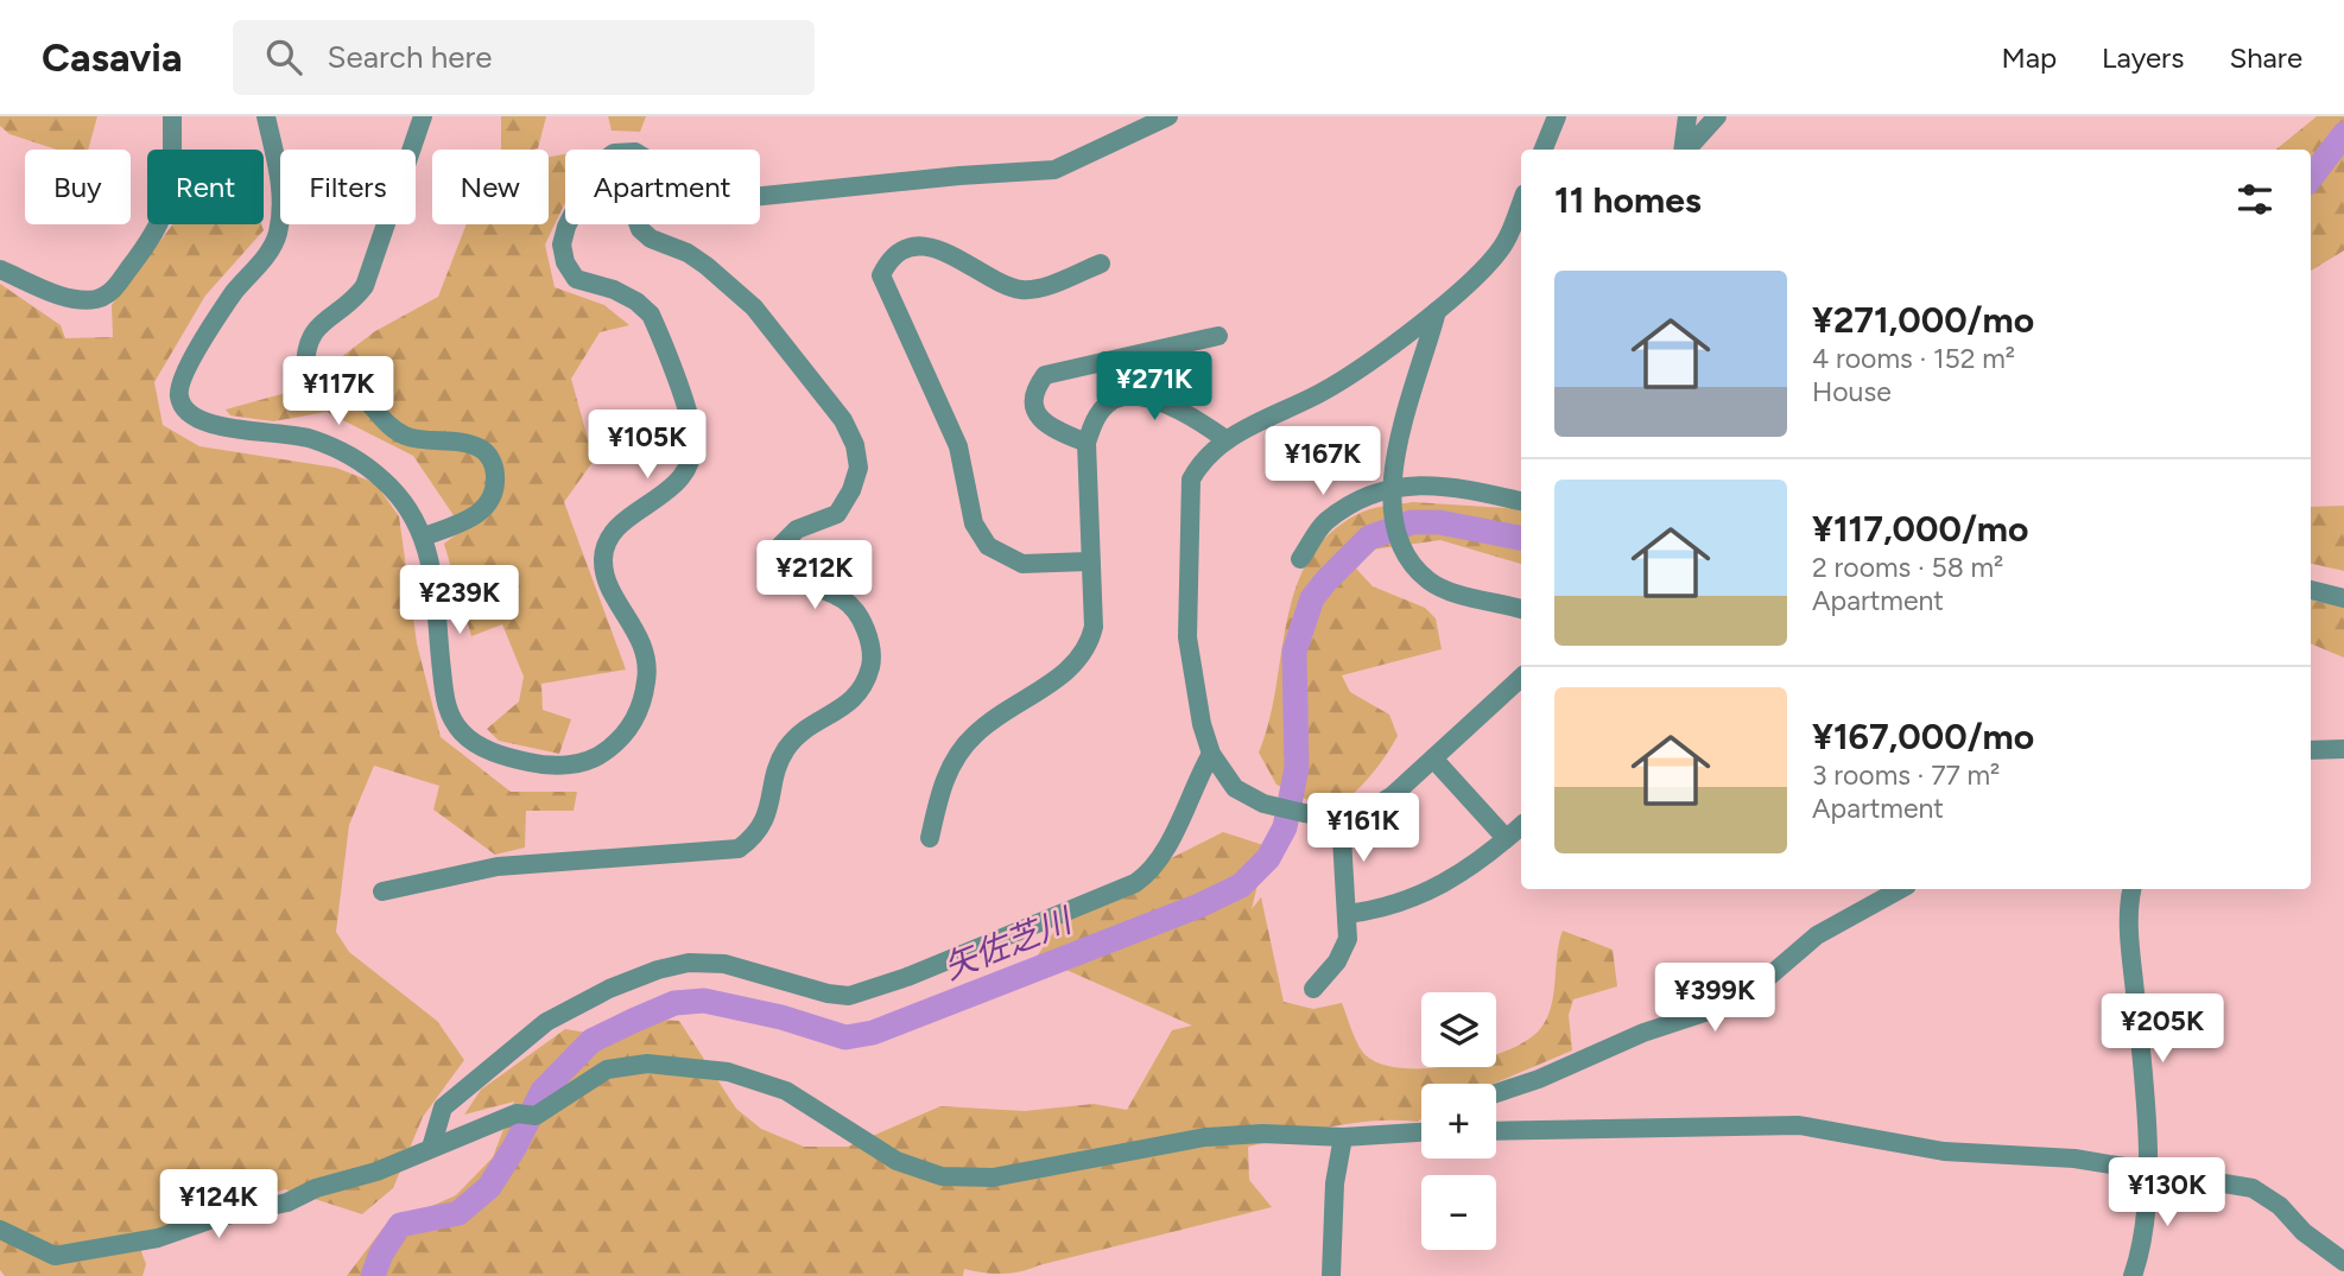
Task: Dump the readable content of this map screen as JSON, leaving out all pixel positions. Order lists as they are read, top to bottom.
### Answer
{
  "water": ["矢佐芝川"],
  "page": {
    "header": "Casavia",
    "search": "Search here",
    "nav": ["Map", "Layers", "Share"],
    "chip": [
      "Buy",
      "Rent",
      "Filters",
      "New",
      "Apartment"
    ],
    "heading": "11 homes",
    "list": [
      {
        "name": "¥271,000/mo",
        "note": "4 rooms · 152 m² · House"
      },
      {
        "name": "¥117,000/mo",
        "note": "2 rooms · 58 m² · Apartment"
      },
      {
        "name": "¥167,000/mo",
        "note": "3 rooms · 77 m² · Apartment"
      }
    ],
    "price": [
      "¥271K",
      "¥117K",
      "¥105K",
      "¥167K",
      "¥212K",
      "¥239K",
      "¥161K",
      "¥399K",
      "¥205K",
      "¥130K",
      "¥124K"
    ],
    "map_buttons": ["+", "−"]
  }
}
